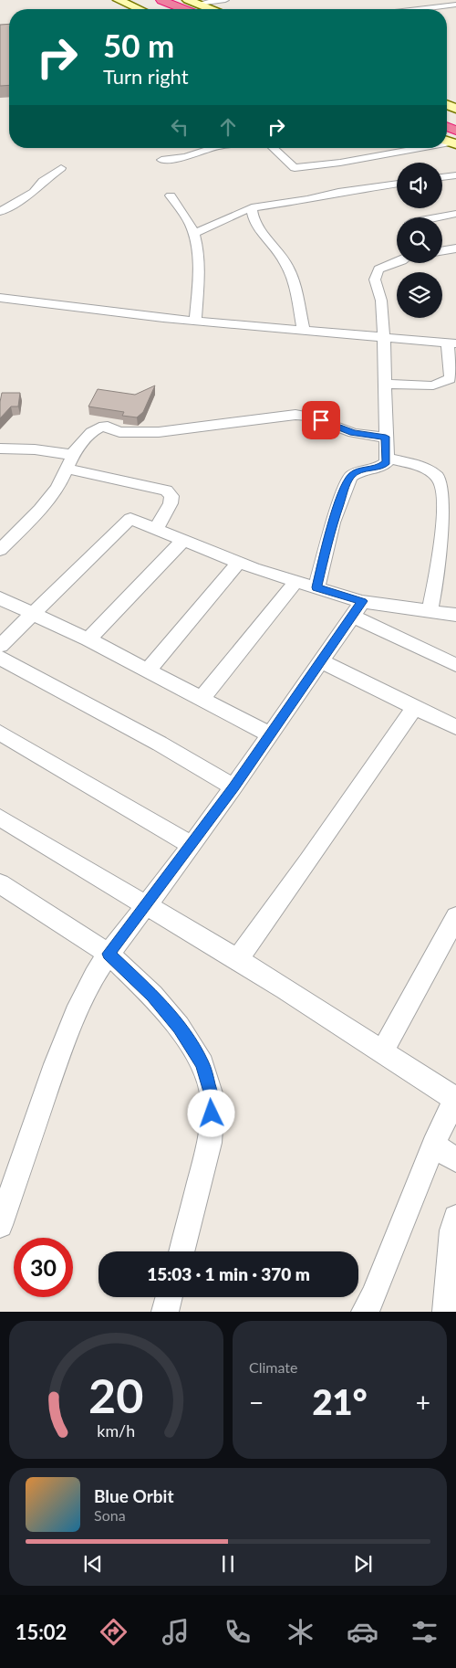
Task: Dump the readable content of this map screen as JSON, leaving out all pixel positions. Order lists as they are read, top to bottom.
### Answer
{
  "page": {
    "turn": ["50 m", "Turn right"],
    "limit": "30",
    "trip": "15:03 · 1 min · 370 m",
    "tile": "Climate",
    "heat": ["−", "21°", "+"],
    "song": ["Blue Orbit", "Sona"],
    "tabs": "15:02",
    "gauge": ["20", "km/h"]
  }
}
